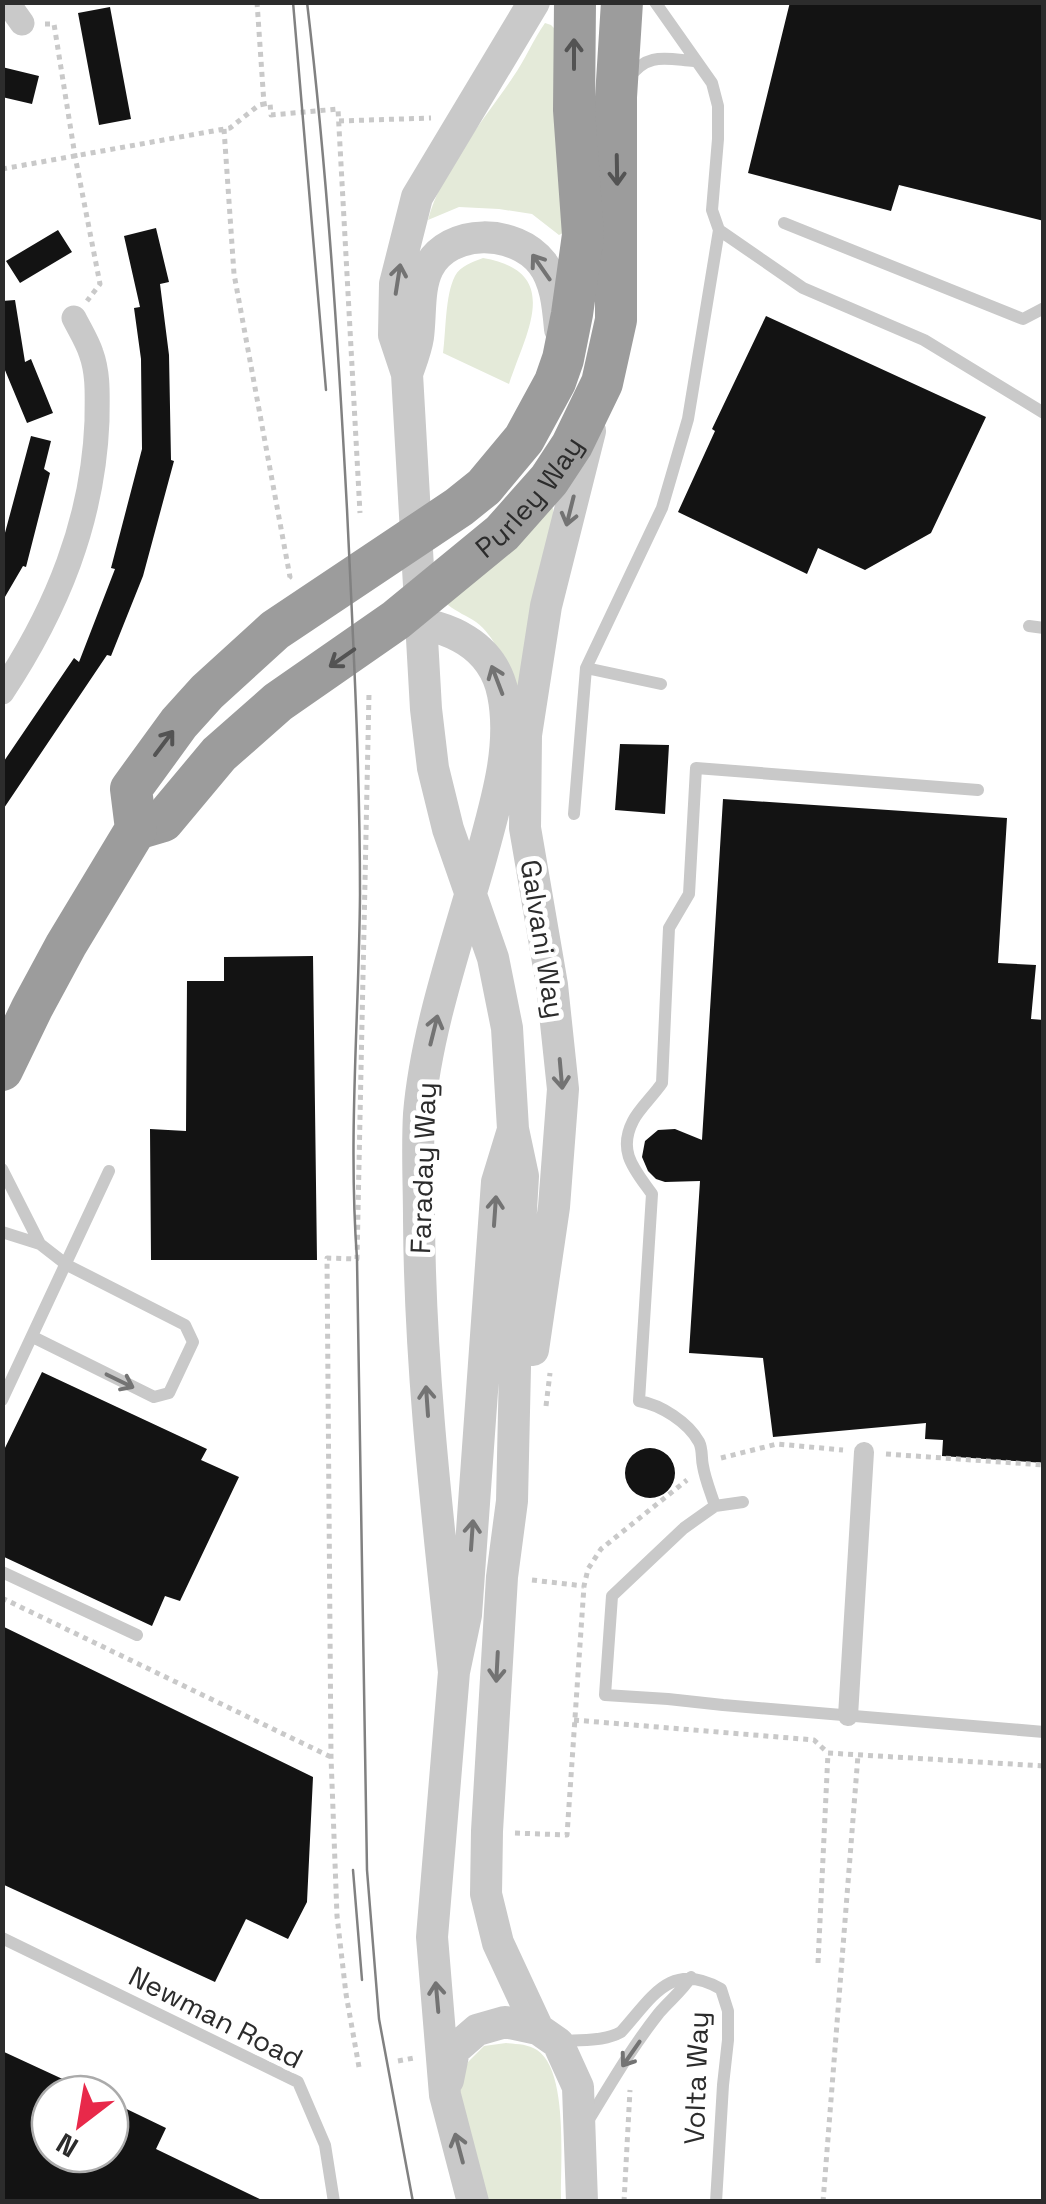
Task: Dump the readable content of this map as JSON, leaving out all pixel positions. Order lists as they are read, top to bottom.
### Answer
{
  "streets": {
    "highway": ["Purley Way"],
    "street": ["Galvani Way", "Faraday Way"],
    "lane": ["Newman Road", "Volta Way"]
  },
  "crossings": [
    ["Purley Way", "Galvani Way"],
    ["Purley Way", "Faraday Way"]
  ],
  "north": "bottom left"
}
